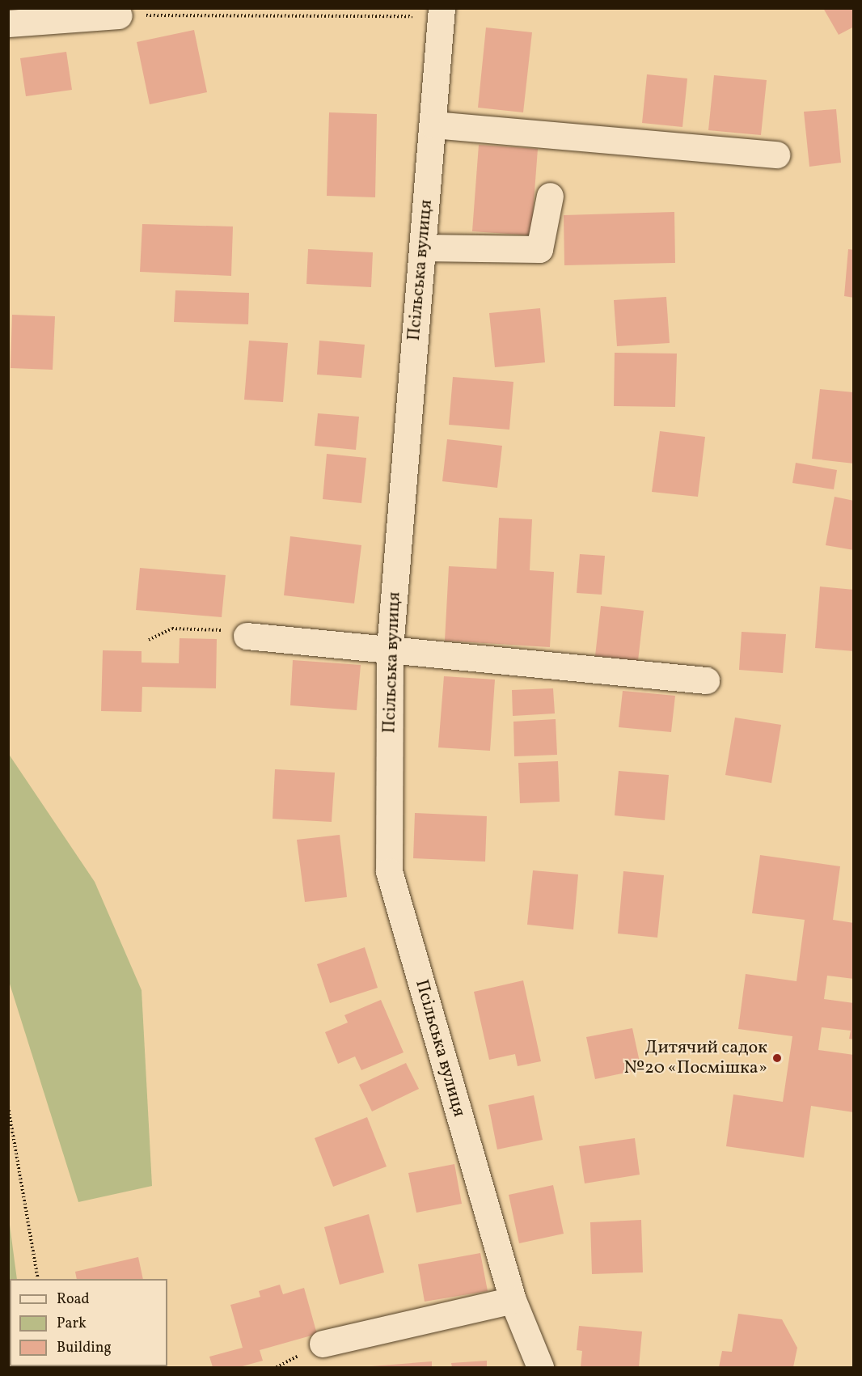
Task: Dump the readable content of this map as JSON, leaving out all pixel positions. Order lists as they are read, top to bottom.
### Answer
{
  "streets": {
    "street": ["Псільська вулиця"]
  },
  "places": ["Дитячий садок №20 «Посмішка»"],
  "legend": ["Road", "Park", "Building"]
}
